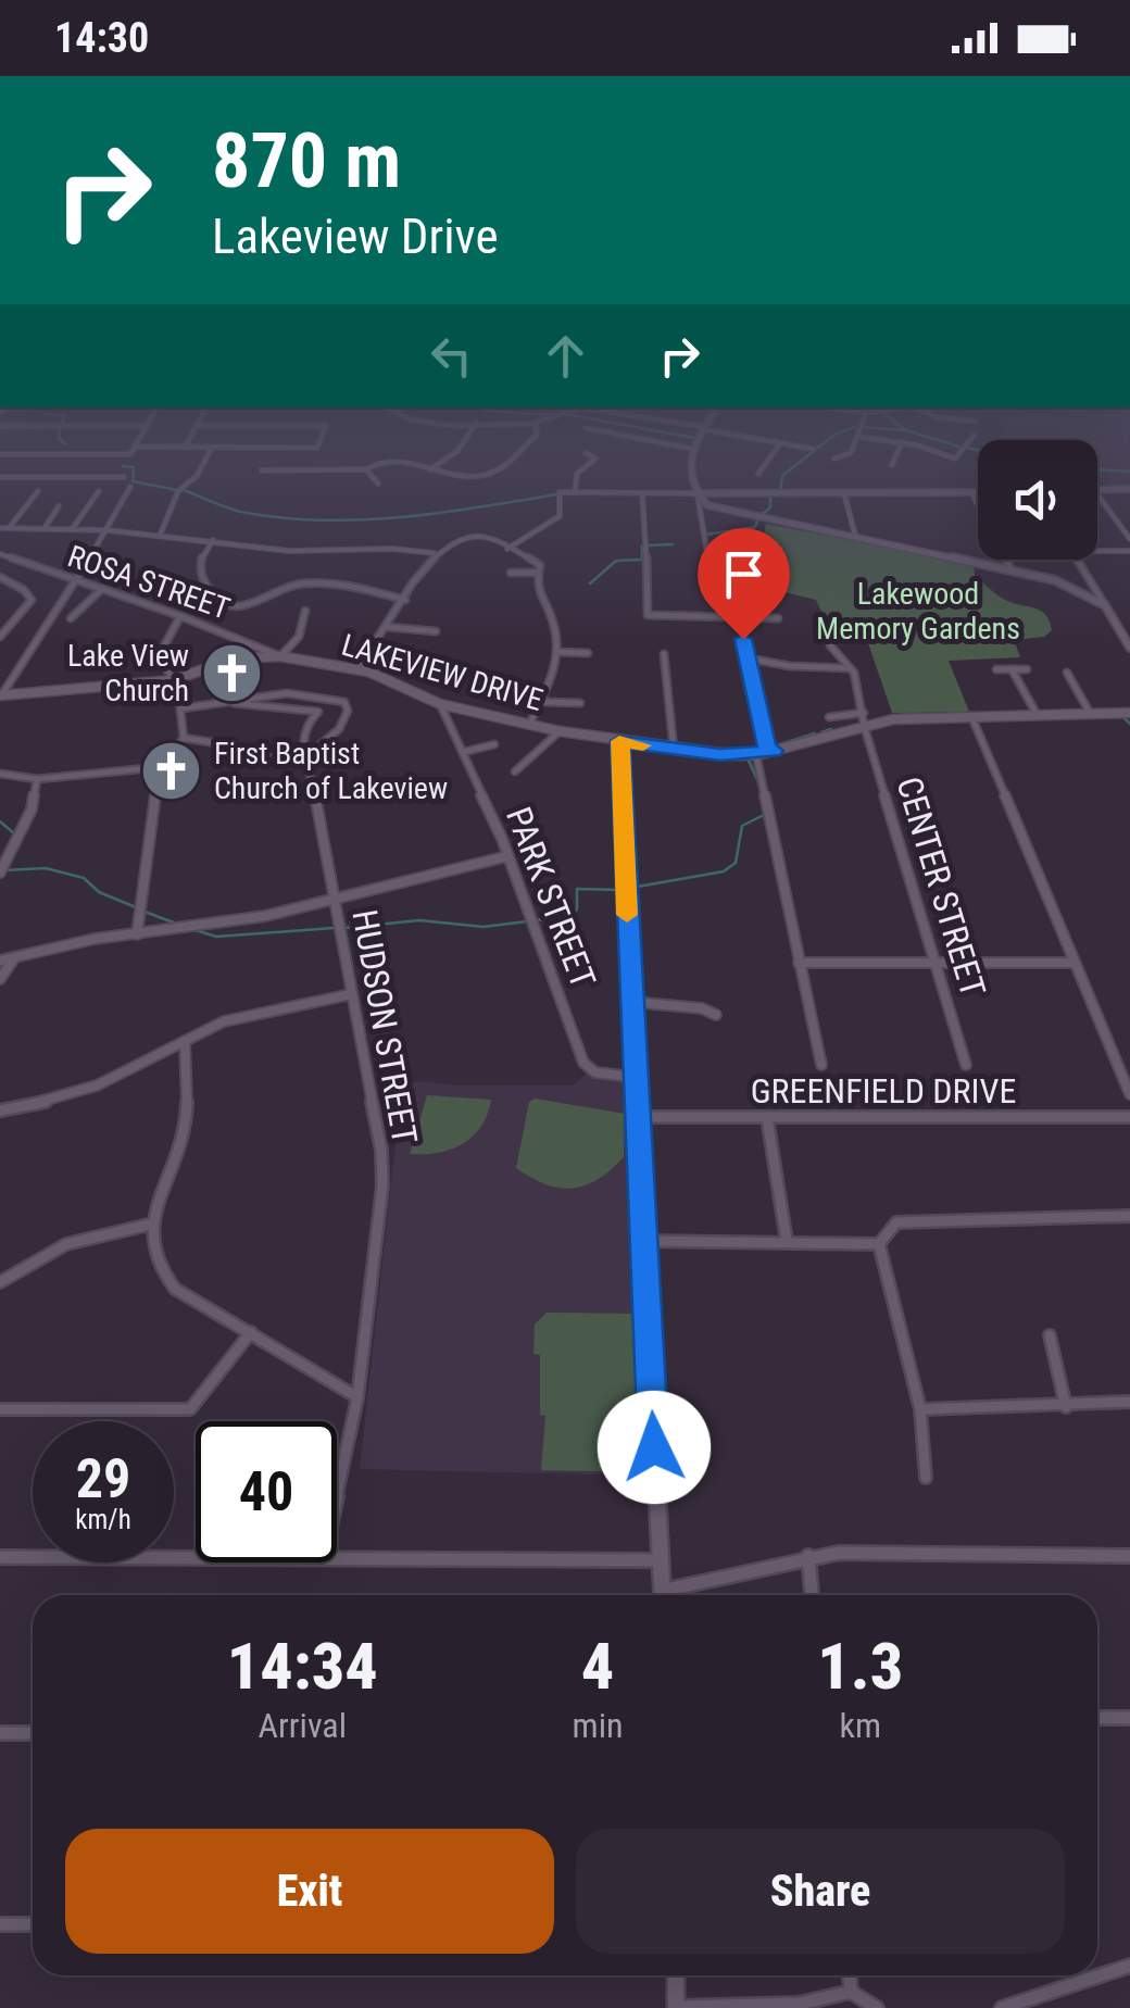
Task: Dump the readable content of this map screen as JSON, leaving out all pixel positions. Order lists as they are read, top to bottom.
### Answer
{
  "streets": {
    "main road": ["LAKEVIEW DRIVE"],
    "street": [
      "ROSA STREET",
      "CENTER STREET",
      "PARK STREET",
      "HUDSON STREET",
      "GREENFIELD DRIVE"
    ]
  },
  "crossings": [
    ["ROSA STREET", "LAKEVIEW DRIVE"],
    ["LAKEVIEW DRIVE", "CENTER STREET"],
    ["LAKEVIEW DRIVE", "PARK STREET"]
  ],
  "parks": ["Lakewood Memory Gardens"],
  "places": {
    "church": ["Lake View Church", "First Baptist Church of Lakeview"]
  },
  "page": {
    "status": "14:30",
    "turn": ["870 m", "Lakeview Drive"],
    "speed": "29 km/h",
    "limit": "40",
    "eta": [
      "14:34",
      "Arrival",
      "4",
      "min",
      "1.3",
      "km"
    ],
    "buttons": ["Exit", "Share"]
  }
}
